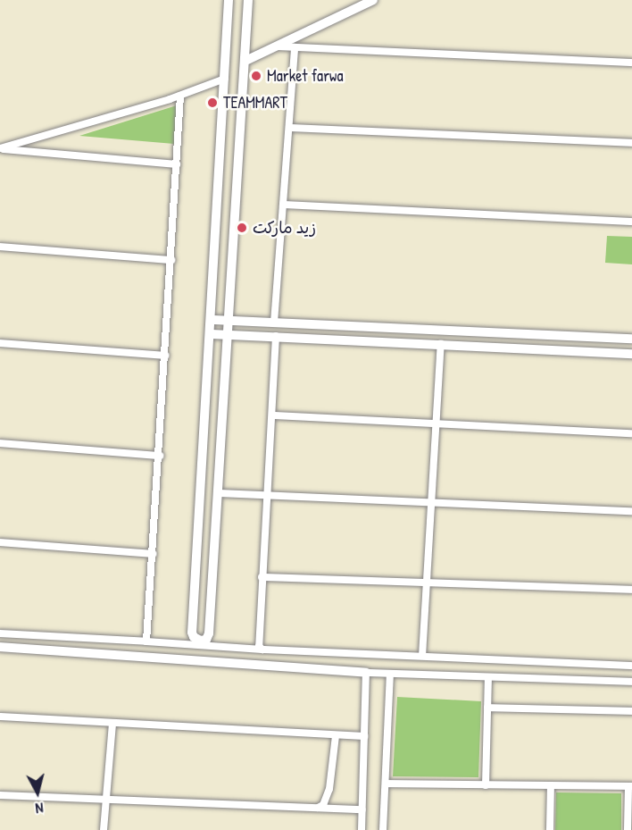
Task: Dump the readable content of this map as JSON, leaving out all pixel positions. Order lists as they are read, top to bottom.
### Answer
{
  "places": ["Market farwa", "TEAMMART", "زيد ماركت"],
  "north": "bottom"
}
